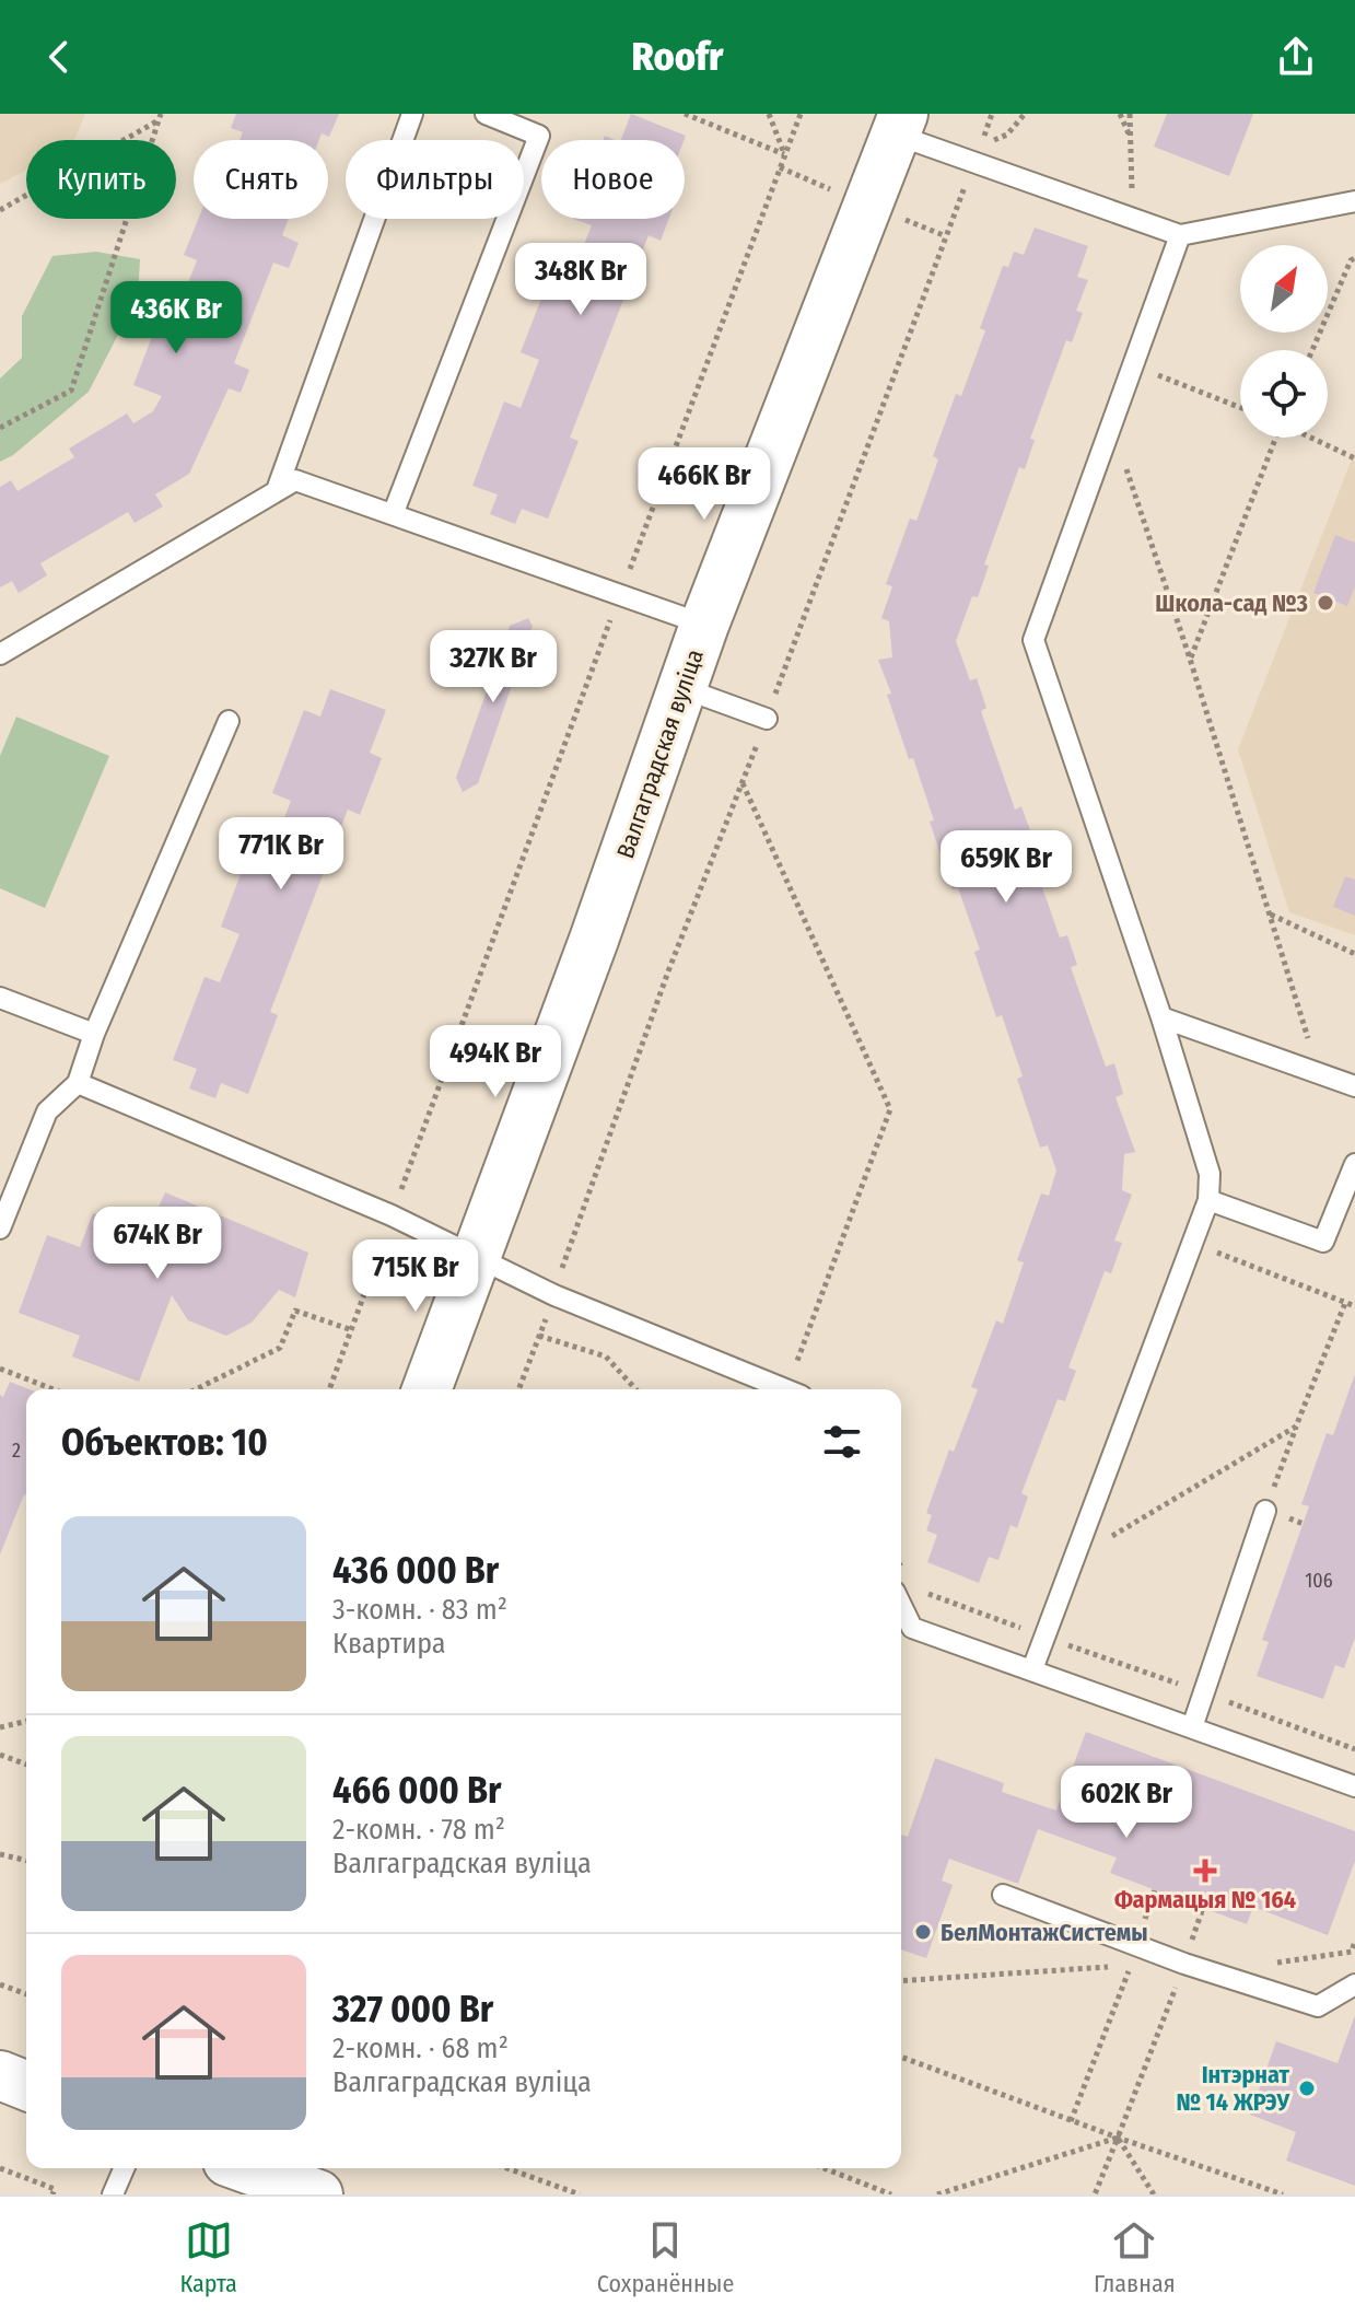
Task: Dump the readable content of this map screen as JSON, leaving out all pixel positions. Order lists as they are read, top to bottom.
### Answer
{
  "streets": {
    "main road": ["Валгаградская вуліца"]
  },
  "places": {
    "other": ["Школа-сад №3", "БелМонтажСистемы", "Інтэрнат № 14 ЖРЭУ"],
    "health": ["Фармацыя № 164"]
  },
  "house_numbers": ["2", "106"],
  "north": "top right",
  "page": {
    "header": "Roofr",
    "chip": [
      "Купить",
      "Снять",
      "Фильтры",
      "Новое"
    ],
    "price": [
      "348K Br",
      "436K Br",
      "466K Br",
      "327K Br",
      "771K Br",
      "659K Br",
      "494K Br",
      "674K Br",
      "715K Br",
      "602K Br"
    ],
    "heading": "Объектов: 10",
    "list": [
      {
        "name": "436 000 Br",
        "note": "3-комн. · 83 m² · Квартира"
      },
      {
        "name": "466 000 Br",
        "note": "2-комн. · 78 m² · Валгаградская вуліца"
      },
      {
        "name": "327 000 Br",
        "note": "2-комн. · 68 m² · Валгаградская вуліца"
      }
    ],
    "tabs": ["Карта", "Сохранённые", "Главная"]
  }
}
